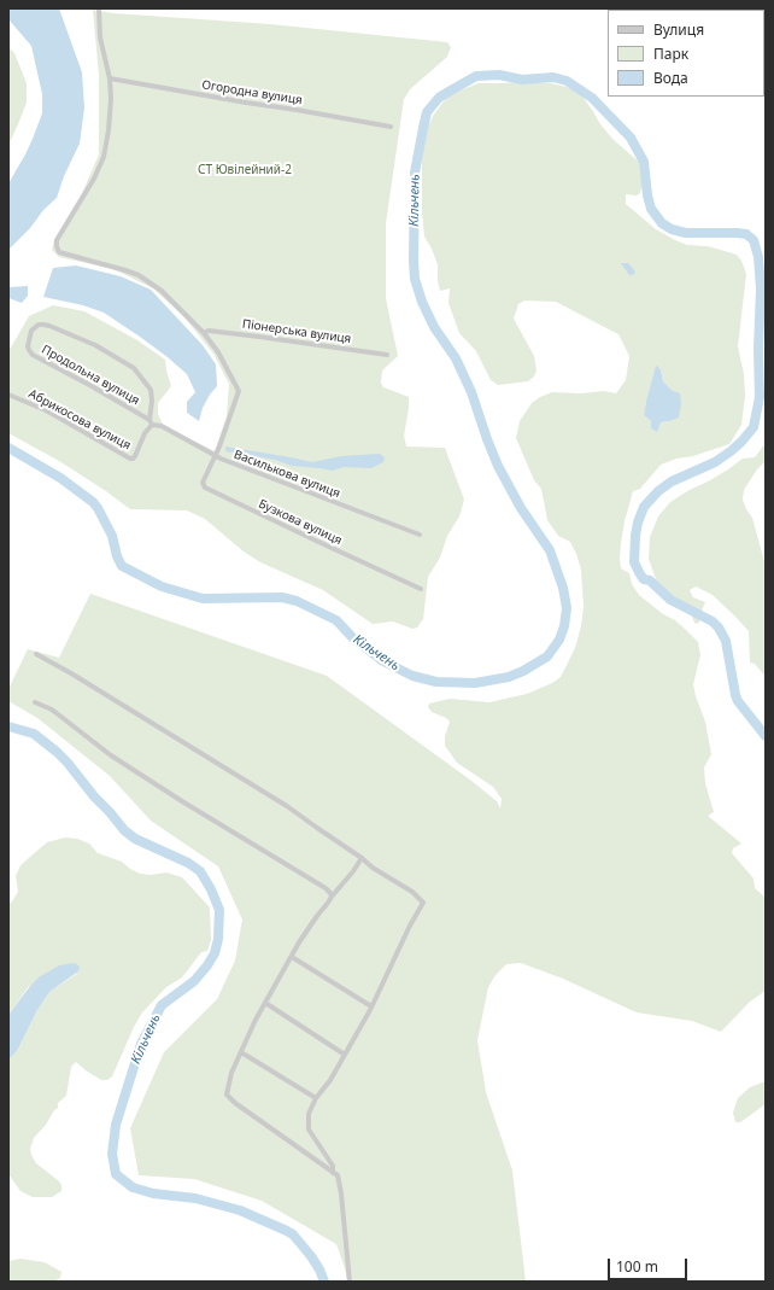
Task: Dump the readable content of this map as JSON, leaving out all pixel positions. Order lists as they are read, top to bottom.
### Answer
{
  "streets": {
    "street": [
      "Огородна вулиця",
      "Піонерська вулиця",
      "Продольна вулиця",
      "Абрикосова вулиця",
      "Василькова вулиця",
      "Бузкова вулиця"
    ]
  },
  "crossings": [
    ["Продольна вулиця", "Абрикосова вулиця"],
    ["Продольна вулиця", "Василькова вулиця"],
    ["Абрикосова вулиця", "Василькова вулиця"],
    ["Василькова вулиця", "Бузкова вулиця"]
  ],
  "water": ["Кільчень"],
  "parks": ["СT Ювілейний-2"],
  "legend": ["Вулиця", "Парк", "Вода"],
  "scale_bar": "100 m"
}
